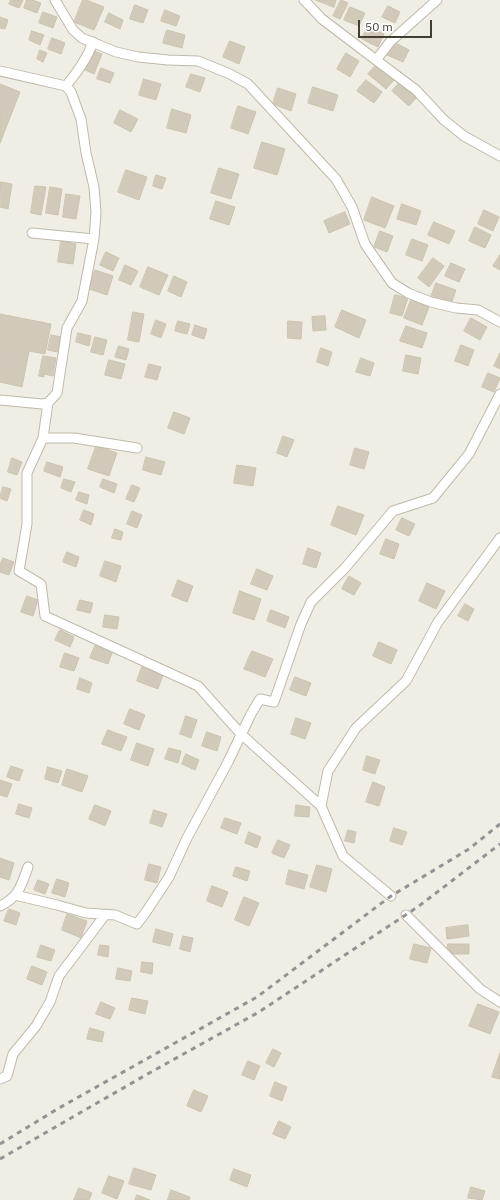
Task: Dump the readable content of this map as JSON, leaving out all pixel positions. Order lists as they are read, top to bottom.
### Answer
{
  "scale_bar": "50 m"
}
